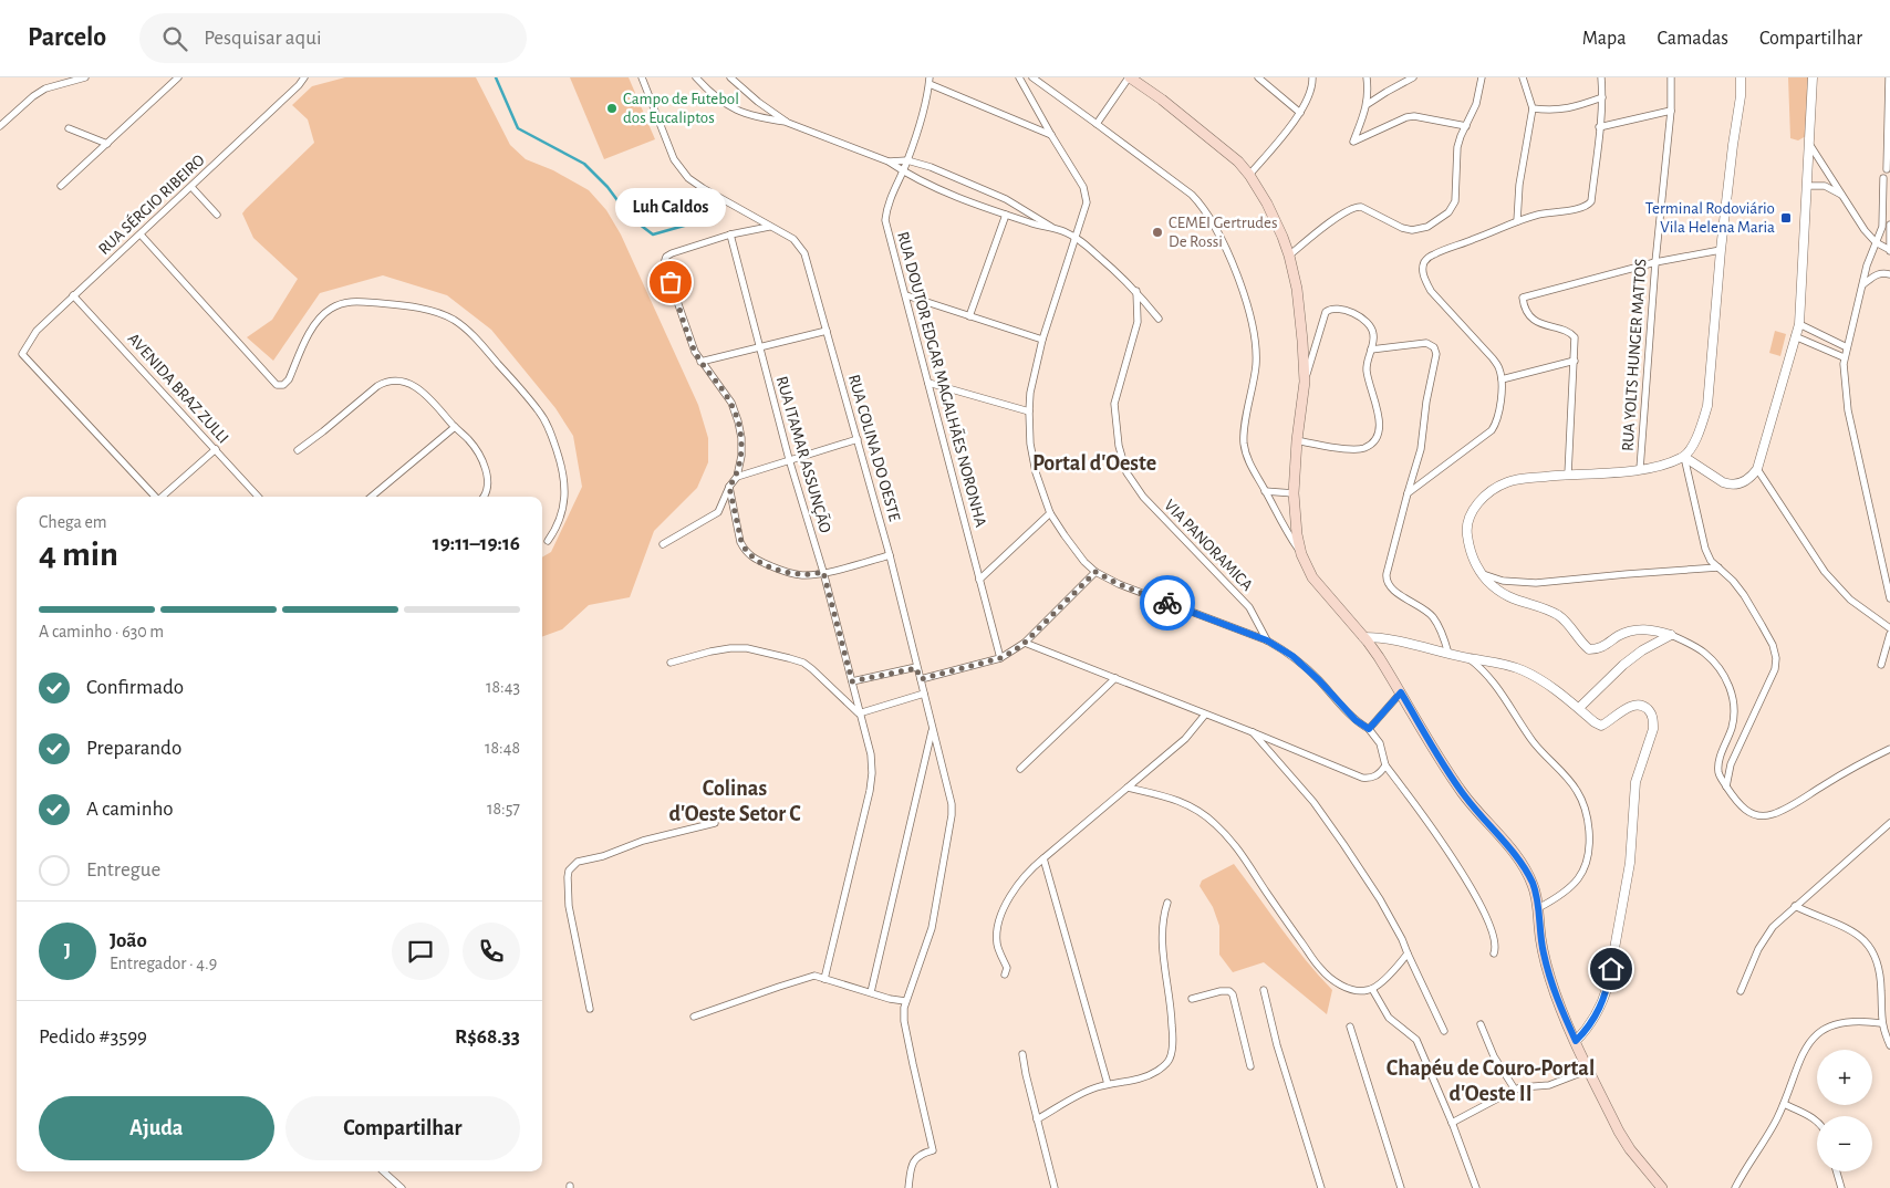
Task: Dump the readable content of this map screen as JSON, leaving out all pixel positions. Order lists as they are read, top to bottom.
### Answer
{
  "streets": {
    "street": [
      "RUA SÉRGIO RIBEIRO",
      "RUA YOLTS HUNGER MATTOS",
      "RUA DOUTOR EDGAR MAGALHÃES NORONHA",
      "AVENIDA BRAZ ZULLI",
      "RUA COLINA DO OESTE",
      "RUA ITAMAR ASSUNÇÃO",
      "VIA PANORAMICA"
    ]
  },
  "crossings": [
    ["RUA SÉRGIO RIBEIRO", "AVENIDA BRAZ ZULLI"]
  ],
  "districts": ["Portal d'Oeste", "Colinas d'Oeste Setor C", "Chapéu de Couro-Portal d'Oeste II"],
  "places": {
    "other": ["Campo de Futebol dos Eucaliptos", "CEMEI Gertrudes De Rossi", "Luh Caldos"],
    "transit": ["Terminal Rodoviário Vila Helena Maria"]
  },
  "page": {
    "header": "Parcelo",
    "search": "Pesquisar aqui",
    "nav": ["Mapa", "Camadas", "Compartilhar"],
    "bubble": "Luh Caldos",
    "heading": ["4 min", "Chega em", "19:11–19:16"],
    "panel": [
      "João",
      "Entregador · 4.9",
      "Pedido #3599",
      "R$68.33"
    ],
    "bar": "A caminho · 630 m",
    "list": [
      ["Confirmado", "18:43"],
      ["Preparando", "18:48"],
      ["A caminho", "18:57"],
      "Entregue"
    ],
    "round": "J",
    "map_buttons": ["+", "−"],
    "buttons": ["Ajuda", "Compartilhar"]
  }
}
